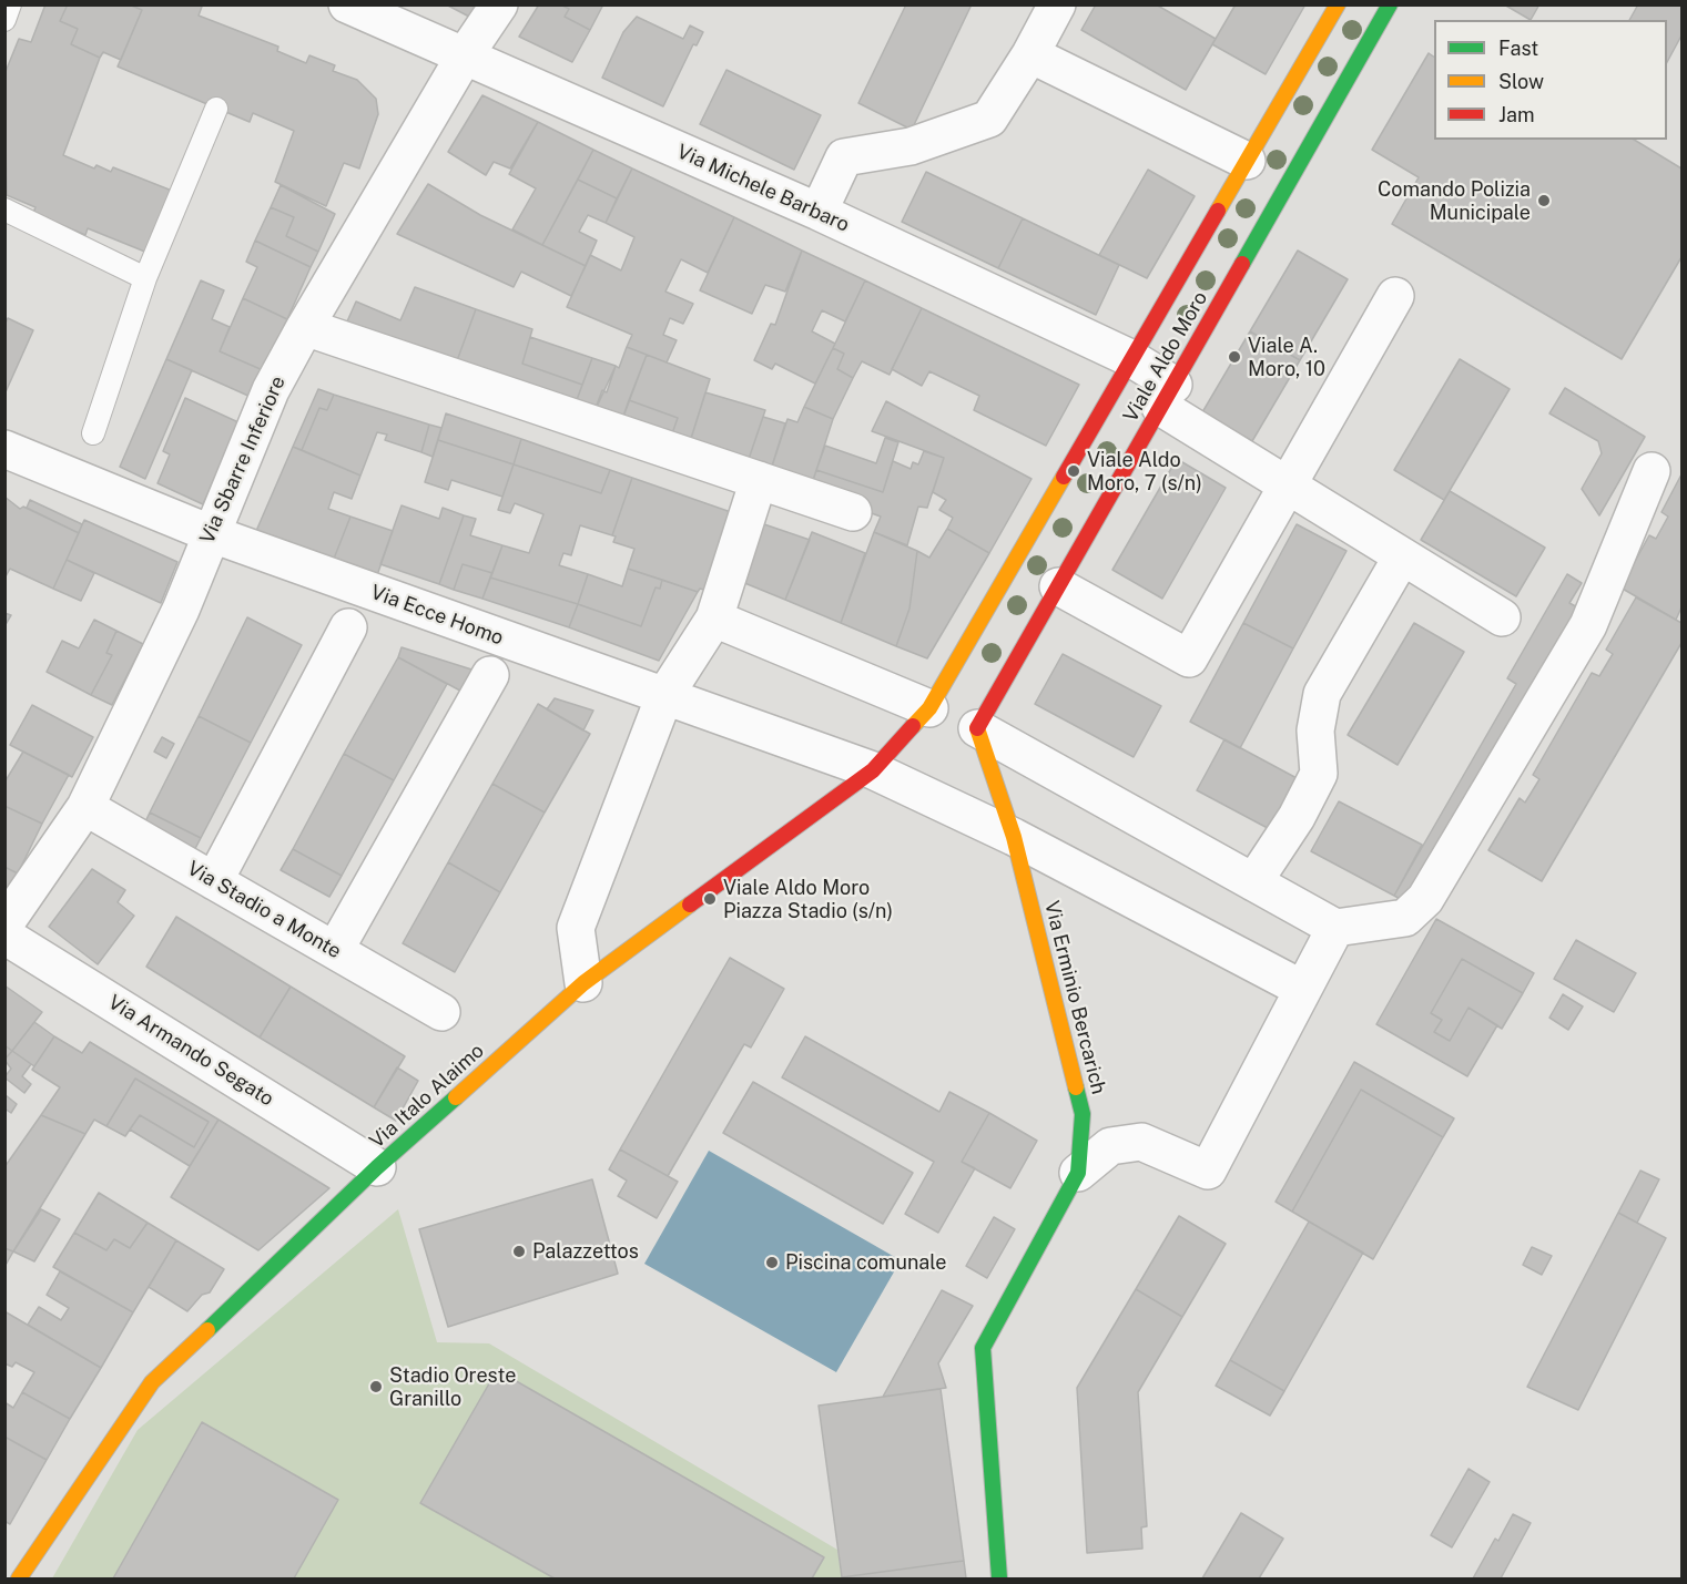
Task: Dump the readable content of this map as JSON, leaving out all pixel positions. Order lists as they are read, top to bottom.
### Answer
{
  "streets": {
    "street": [
      "Via Michele Barbaro",
      "Viale Aldo Moro",
      "Via Sbarre Inferiore",
      "Via Ecce Homo",
      "Via Stadio a Monte",
      "Via Erminio Bercarich",
      "Via Armando Segato",
      "Via Italo Alaimo"
    ]
  },
  "crossings": [
    ["Via Michele Barbaro", "Viale Aldo Moro"],
    ["Via Michele Barbaro", "Via Sbarre Inferiore"],
    ["Viale Aldo Moro", "Via Erminio Bercarich"],
    ["Viale Aldo Moro", "Via Italo Alaimo"],
    ["Via Sbarre Inferiore", "Via Ecce Homo"],
    ["Via Sbarre Inferiore", "Via Stadio a Monte"],
    ["Via Ecce Homo", "Via Erminio Bercarich"],
    ["Via Ecce Homo", "Via Italo Alaimo"],
    ["Via Armando Segato", "Via Italo Alaimo"]
  ],
  "places": [
    "Comando Polizia Municipale",
    "Viale A. Moro, 10",
    "Viale Aldo Moro, 7 (s/n)",
    "Viale Aldo Moro Piazza Stadio (s/n)",
    "Palazzettos",
    "Piscina comunale",
    "Stadio Oreste Granillo"
  ],
  "legend": ["Fast", "Slow", "Jam"]
}
